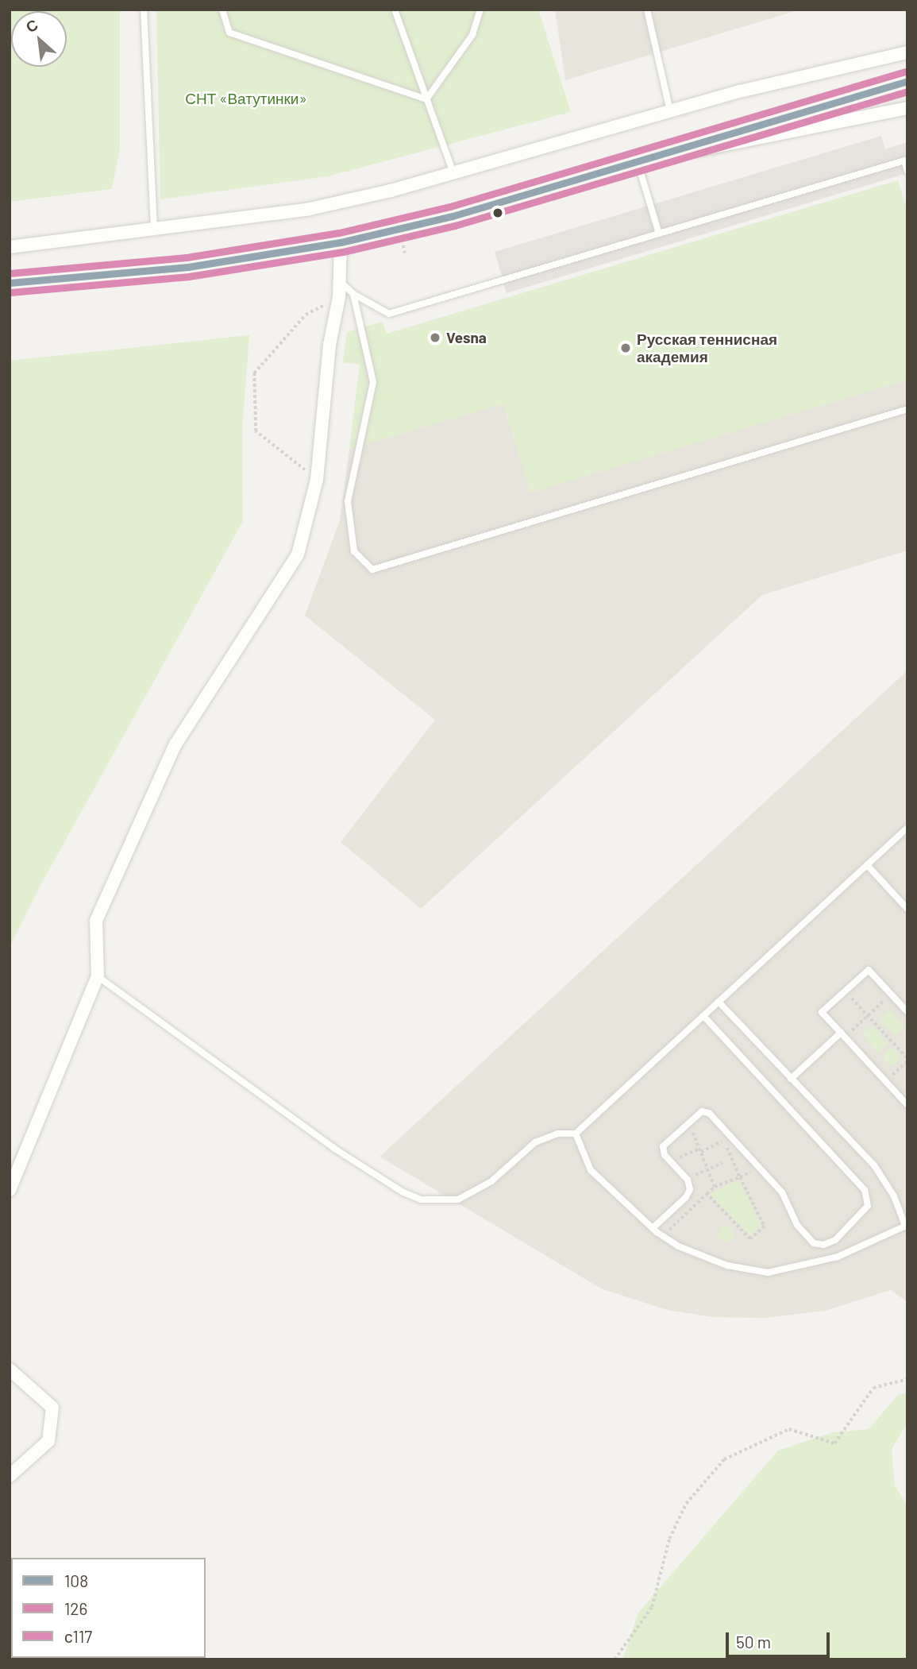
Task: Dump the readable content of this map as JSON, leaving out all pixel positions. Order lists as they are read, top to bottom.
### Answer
{
  "parks": ["СНТ «Ватутинки»"],
  "places": ["Vesna", "Русская теннисная академия"],
  "lines": ["transit line с117", "transit line 108", "transit line 126"],
  "legend": ["108", "126", "с117"],
  "scale_bar": "50 m",
  "north": "top left"
}
